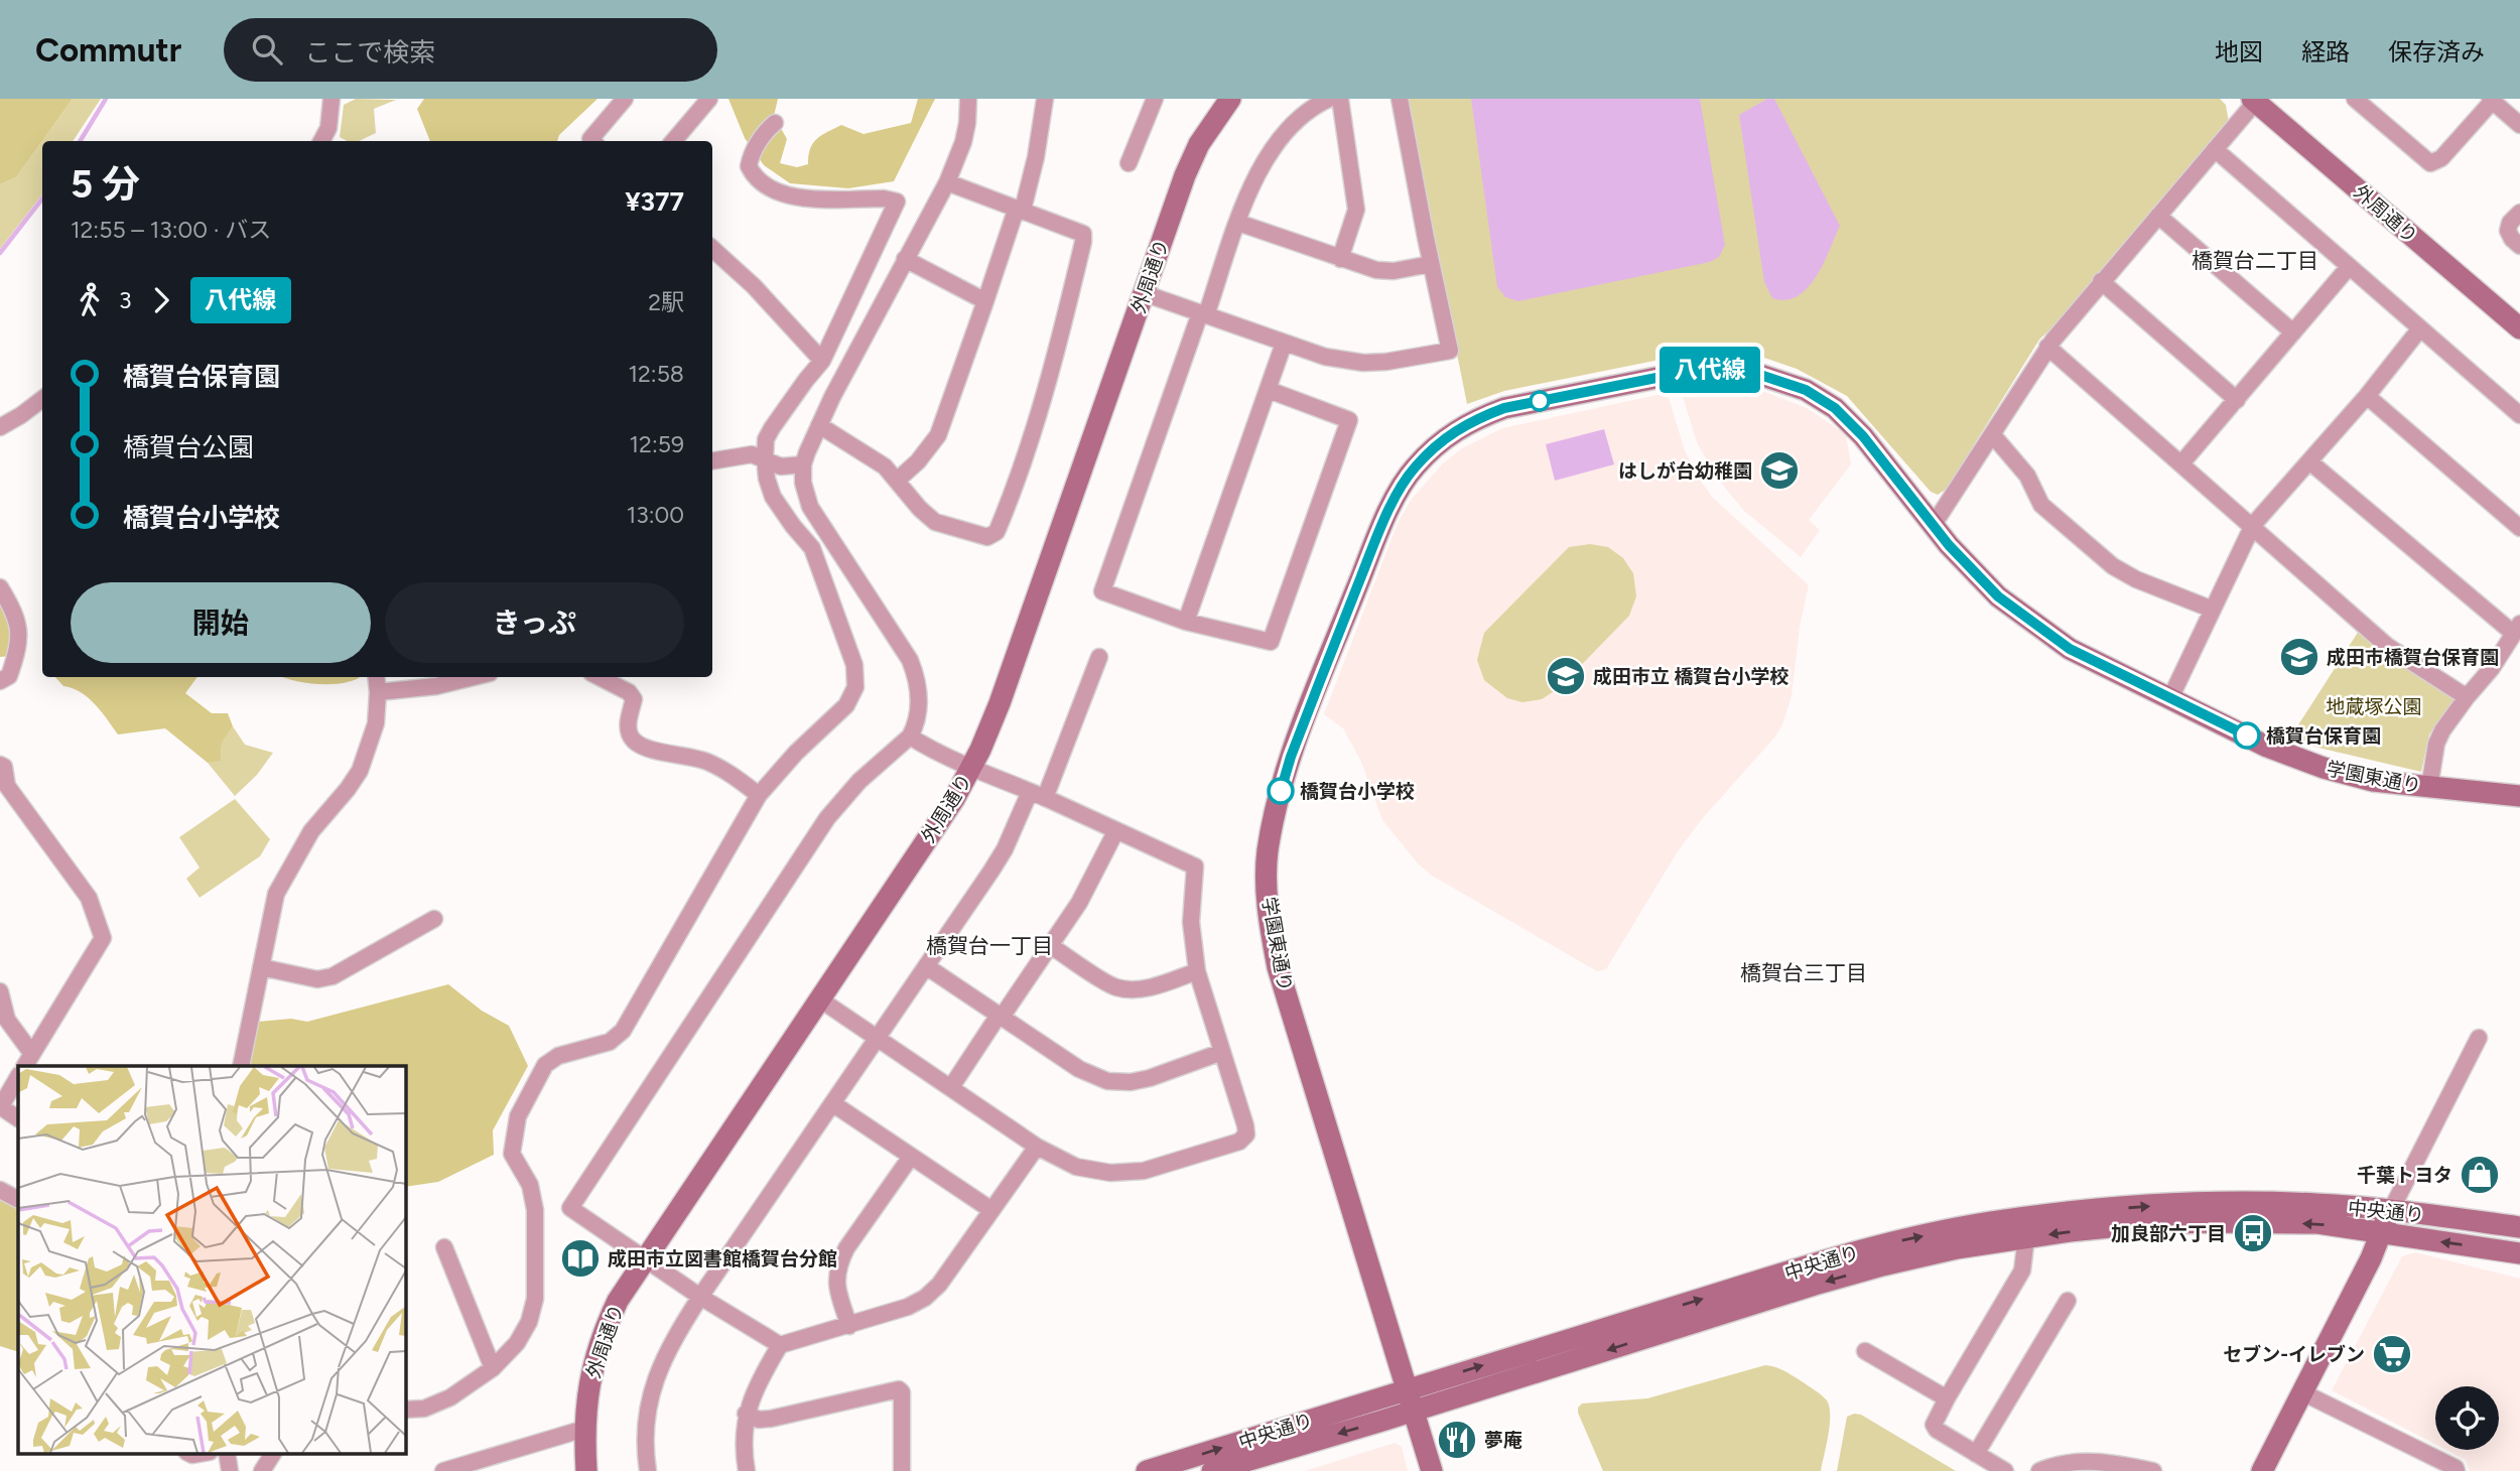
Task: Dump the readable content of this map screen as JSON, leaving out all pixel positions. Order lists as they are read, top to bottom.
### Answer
{
  "streets": {
    "street": ["外周通り", "学園東通り", "中央通り"]
  },
  "crossings": [
    ["学園東通り", "中央通り"]
  ],
  "districts": ["橋賀台二丁目", "橋賀台一丁目", "橋賀台三丁目"],
  "parks": ["地蔵塚公園"],
  "places": {
    "school or university": ["はしが台幼稚園", "成田市橋賀台保育園", "成田市立 橋賀台小学校"],
    "other": ["橋賀台保育園", "橋賀台小学校"],
    "shop": ["千葉トヨタ"],
    "bus stop": ["加良部六丁目"],
    "library": ["成田市立図書館橋賀台分館"],
    "supermarket": ["セブン-イレブン"],
    "restaurant": ["夢庵"]
  },
  "lines": ["bus line 八代線"],
  "page": {
    "header": "Commutr",
    "search": "ここで検索",
    "nav": ["地図", "経路", "保存済み"],
    "on_map": "八代線",
    "heading": ["5 分", "12:55 – 13:00 · バス", "¥377"],
    "legs": ["3", "八代線", "2駅"],
    "list": [
      {
        "name": "橋賀台保育園",
        "value": "12:58"
      },
      {
        "name": "橋賀台公園",
        "value": "12:59"
      },
      {
        "name": "橋賀台小学校",
        "value": "13:00"
      }
    ],
    "buttons": ["開始", "きっぷ"]
  }
}
